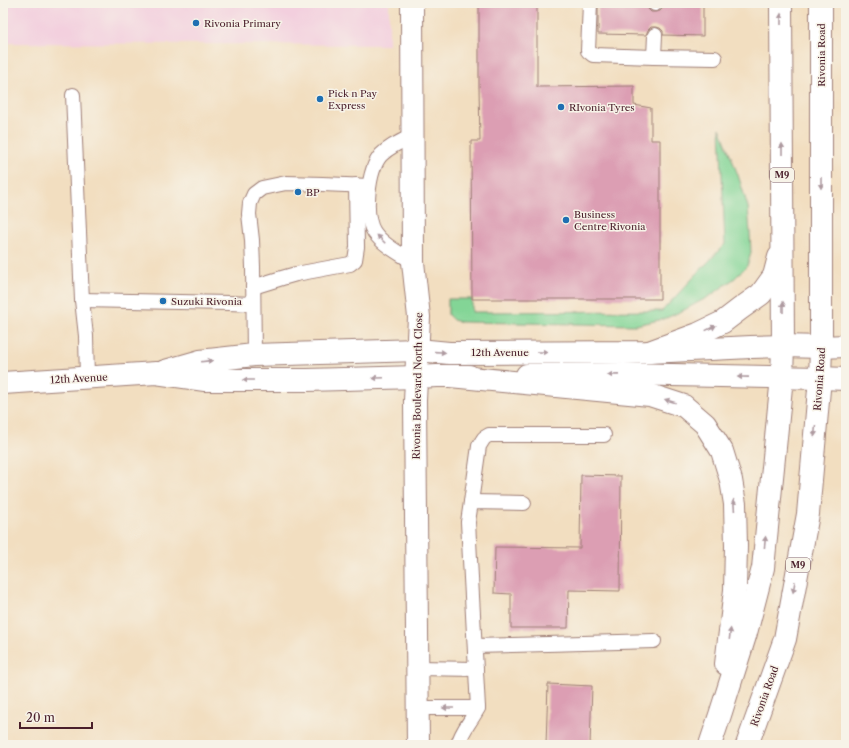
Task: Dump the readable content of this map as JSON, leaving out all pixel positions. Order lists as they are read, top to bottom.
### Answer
{
  "streets": {
    "main road": [
      "Rivonia Road",
      "M9",
      "12th Avenue",
      "Rivonia Boulevard North Close"
    ]
  },
  "crossings": [
    ["Rivonia Road", "12th Avenue"],
    ["M9", "12th Avenue"],
    ["12th Avenue", "Rivonia Boulevard North Close"]
  ],
  "places": [
    "Rivonia Primary",
    "Pick n Pay Express",
    "RIvonia Tyres",
    "BP",
    "Business Centre Rivonia",
    "Suzuki Rivonia"
  ],
  "scale_bar": "20 m"
}
